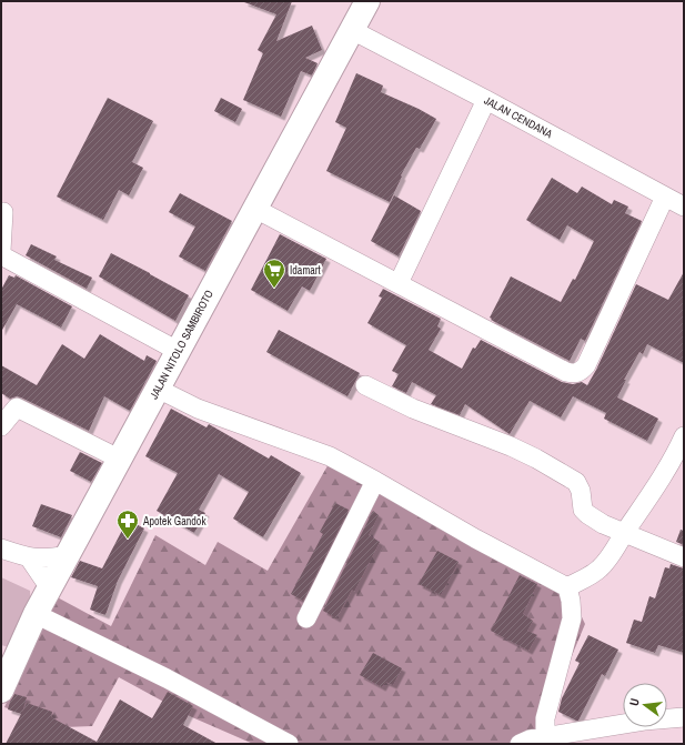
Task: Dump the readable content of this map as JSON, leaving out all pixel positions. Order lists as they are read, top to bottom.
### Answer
{
  "streets": {
    "street": ["JALAN CENDANA", "JALAN NITOLO SAMBIROTO"]
  },
  "crossings": [
    ["JALAN CENDANA", "JALAN NITOLO SAMBIROTO"]
  ],
  "places": {
    "supermarket": ["Idamart"],
    "pharmacy": ["Apotek Gandok"]
  },
  "north": "left"
}
